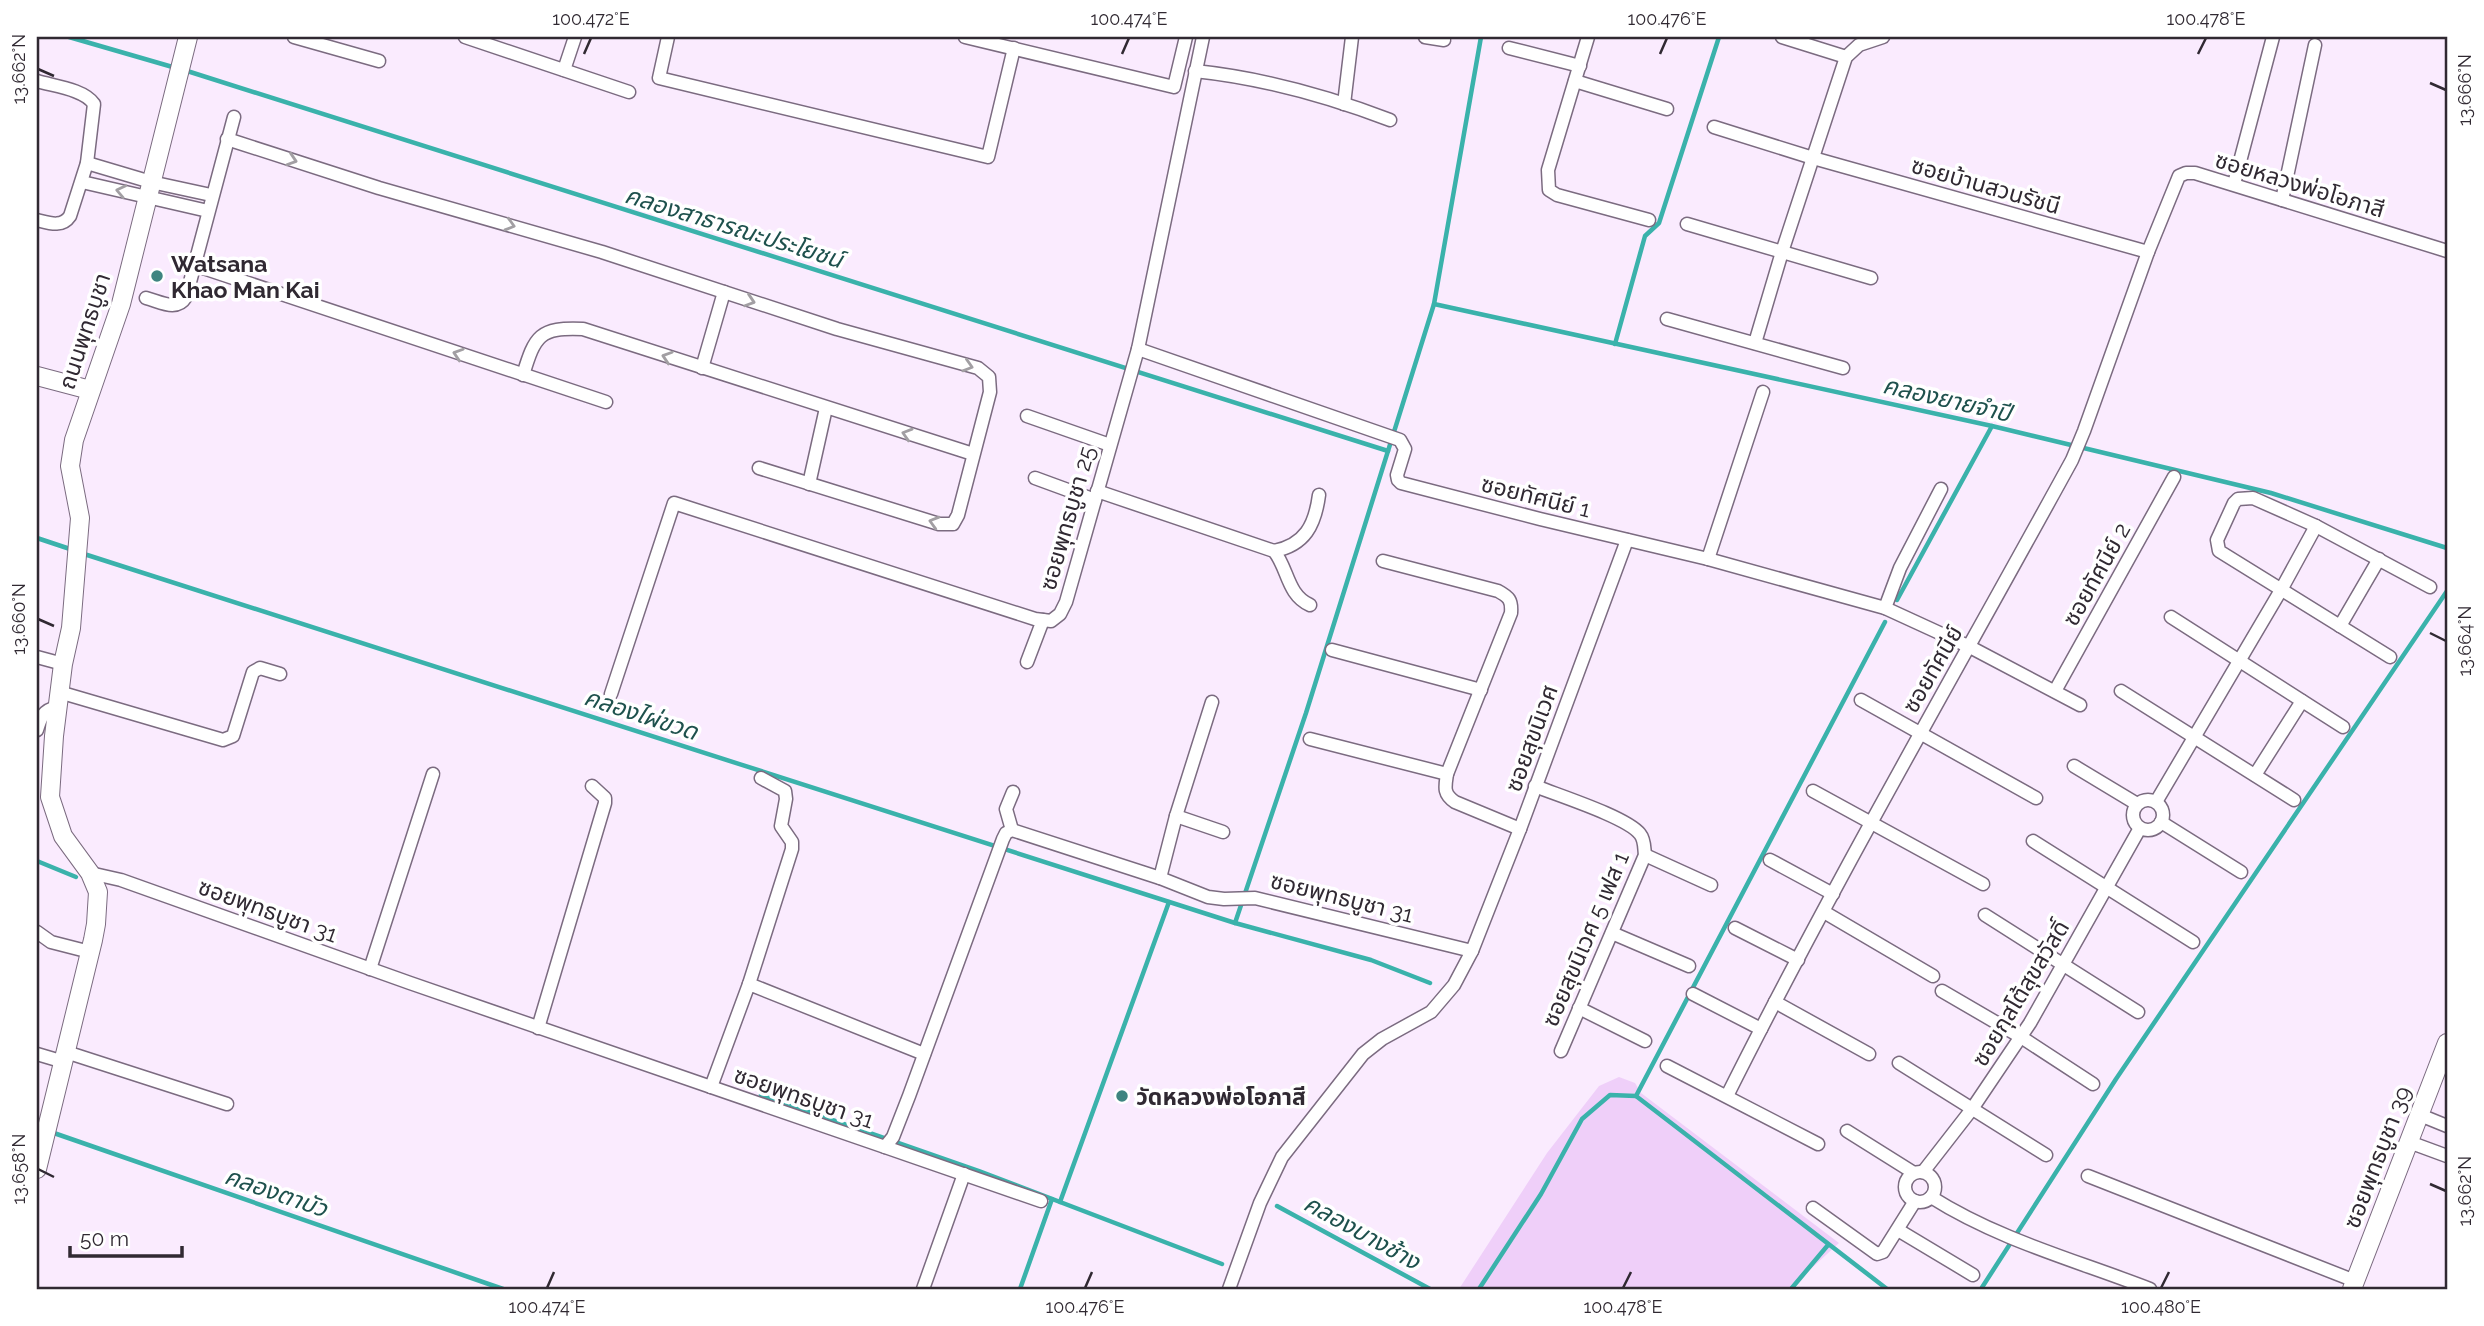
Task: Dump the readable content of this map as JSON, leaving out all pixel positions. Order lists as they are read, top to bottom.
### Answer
{
  "streets": {
    "main road": ["ถนนพุทธบูชา", "ซอยพุทธบูชา 39"],
    "street": [
      "ซอยหลวงพ่อโอภาสี",
      "ซอยบ้านสวนรัชนี",
      "ซอยทัศนีย์ 1",
      "ซอยพุทธบูชา 25",
      "ซอยทัศนีย์ 2",
      "ซอยทัศนีย์",
      "ซอยสุขนิเวศ",
      "ซอยพุทธบูชา 31",
      "ซอยสุขนิเวศ 5 เฟส 1",
      "ซอยกุสโต้สุขสวัสดิ์"
    ]
  },
  "crossings": [
    ["ซอยหลวงพ่อโอภาสี", "ซอยบ้านสวนรัชนี"],
    ["ซอยหลวงพ่อโอภาสี", "ซอยทัศนีย์"],
    ["ซอยบ้านสวนรัชนี", "ซอยทัศนีย์"],
    ["ถนนพุทธบูชา", "ซอยพุทธบูชา 31"],
    ["ซอยทัศนีย์ 1", "ซอยพุทธบูชา 25"],
    ["ซอยทัศนีย์ 1", "ซอยทัศนีย์"],
    ["ซอยทัศนีย์ 1", "ซอยสุขนิเวศ"],
    ["ซอยสุขนิเวศ", "ซอยพุทธบูชา 31"],
    ["ซอยสุขนิเวศ", "ซอยสุขนิเวศ 5 เฟส 1"]
  ],
  "water": [
    "คลองสาธารณะประโยชน์",
    "คลองยายจำปี",
    "คลองไผ่ขวด",
    "คลองตาบัว",
    "คลองบางช้าง"
  ],
  "places": ["Watsana Khao Man Kai", "วัดหลวงพ่อโอภาสี"],
  "scale_bar": "50 m",
  "coordinates": [
    "100.472°E",
    "100.474°E",
    "100.476°E",
    "100.478°E",
    "13.662°N",
    "13.666°N",
    "13.660°N",
    "13.664°N",
    "13.658°N",
    "100.480°E"
  ]
}
